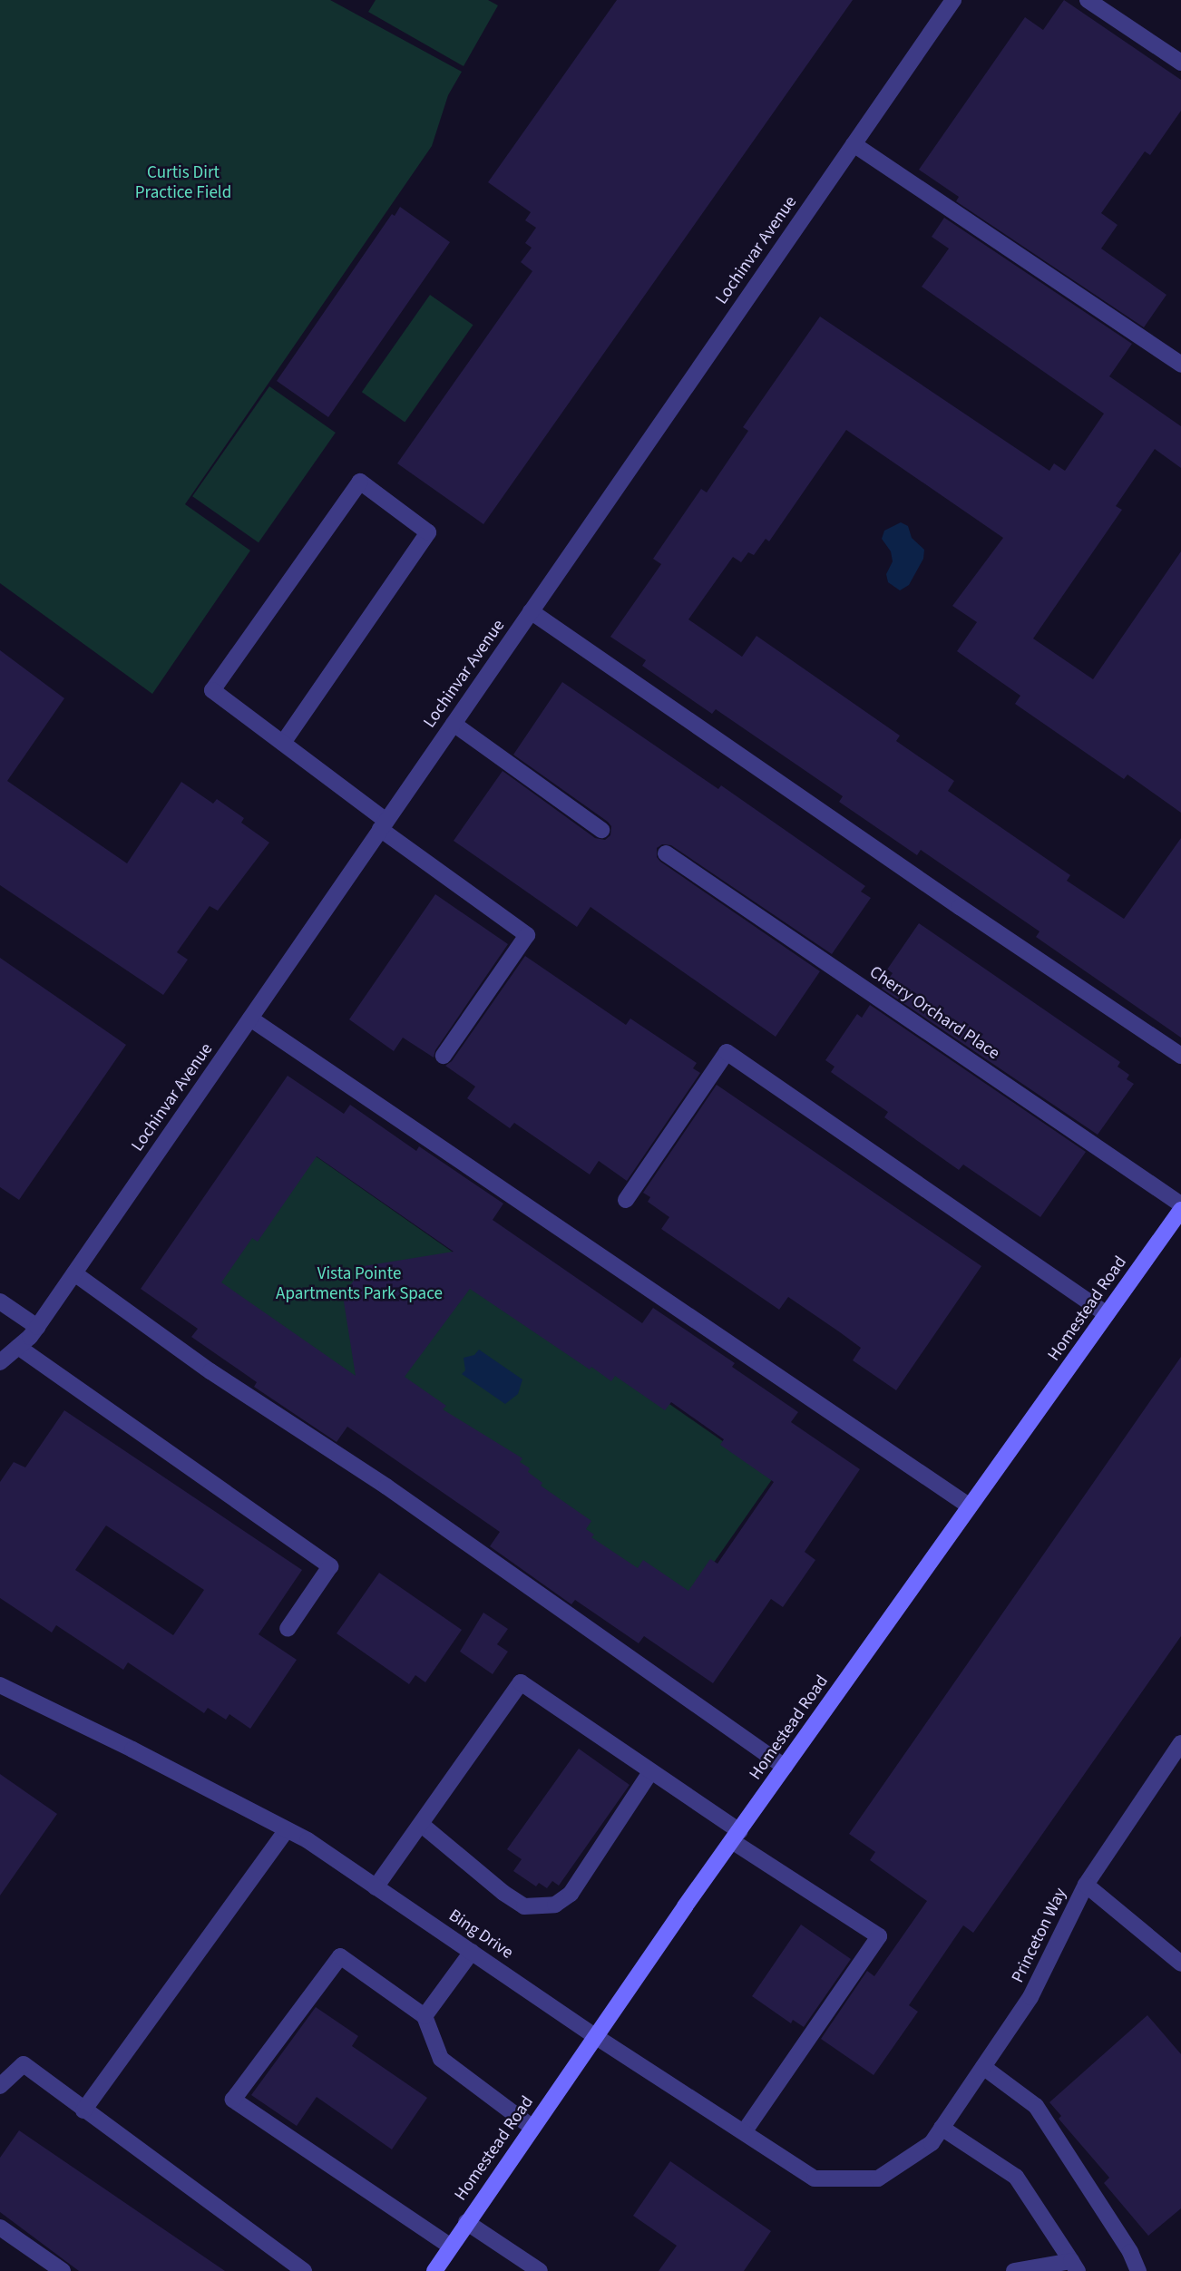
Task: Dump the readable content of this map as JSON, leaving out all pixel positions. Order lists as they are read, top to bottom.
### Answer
{
  "streets": {
    "main road": ["Homestead Road"],
    "street": [
      "Lochinvar Avenue",
      "Cherry Orchard Place",
      "Bing Drive",
      "Princeton Way"
    ]
  },
  "crossings": [
    ["Homestead Road", "Bing Drive"],
    ["Bing Drive", "Princeton Way"]
  ],
  "parks": ["Curtis Dirt Practice Field", "Vista Pointe Apartments Park Space"]
}
